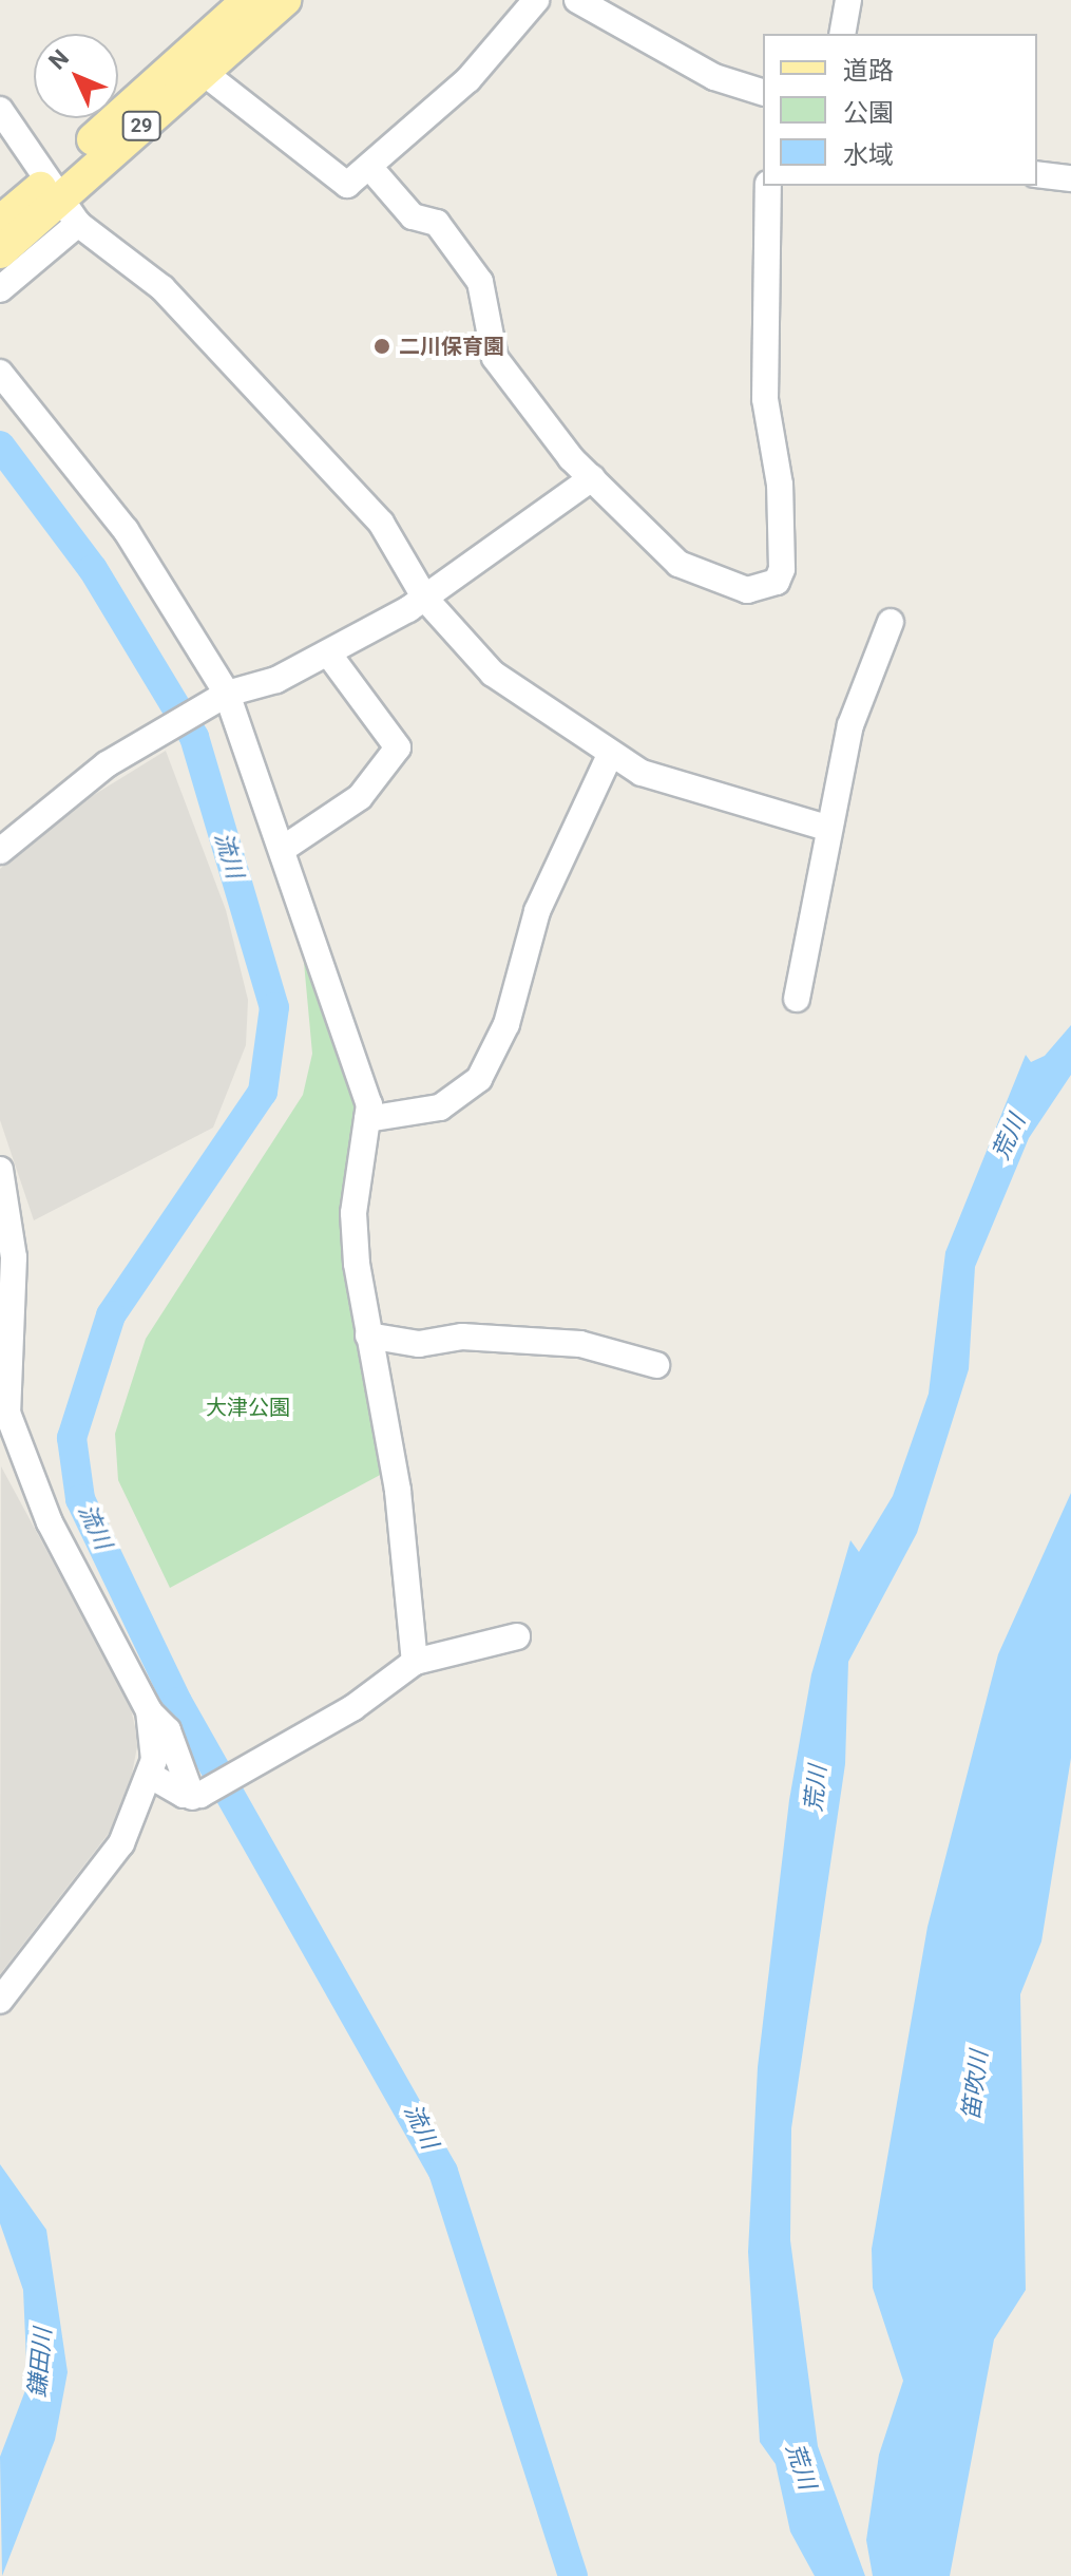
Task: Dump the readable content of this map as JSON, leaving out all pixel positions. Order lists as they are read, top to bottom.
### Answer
{
  "streets": {
    "main road": ["29"]
  },
  "water": [
    "流川",
    "荒川",
    "笛吹川",
    "鎌田川"
  ],
  "parks": ["大津公園"],
  "places": ["二川保育園"],
  "legend": ["道路", "公園", "水域"],
  "north": "top left"
}
